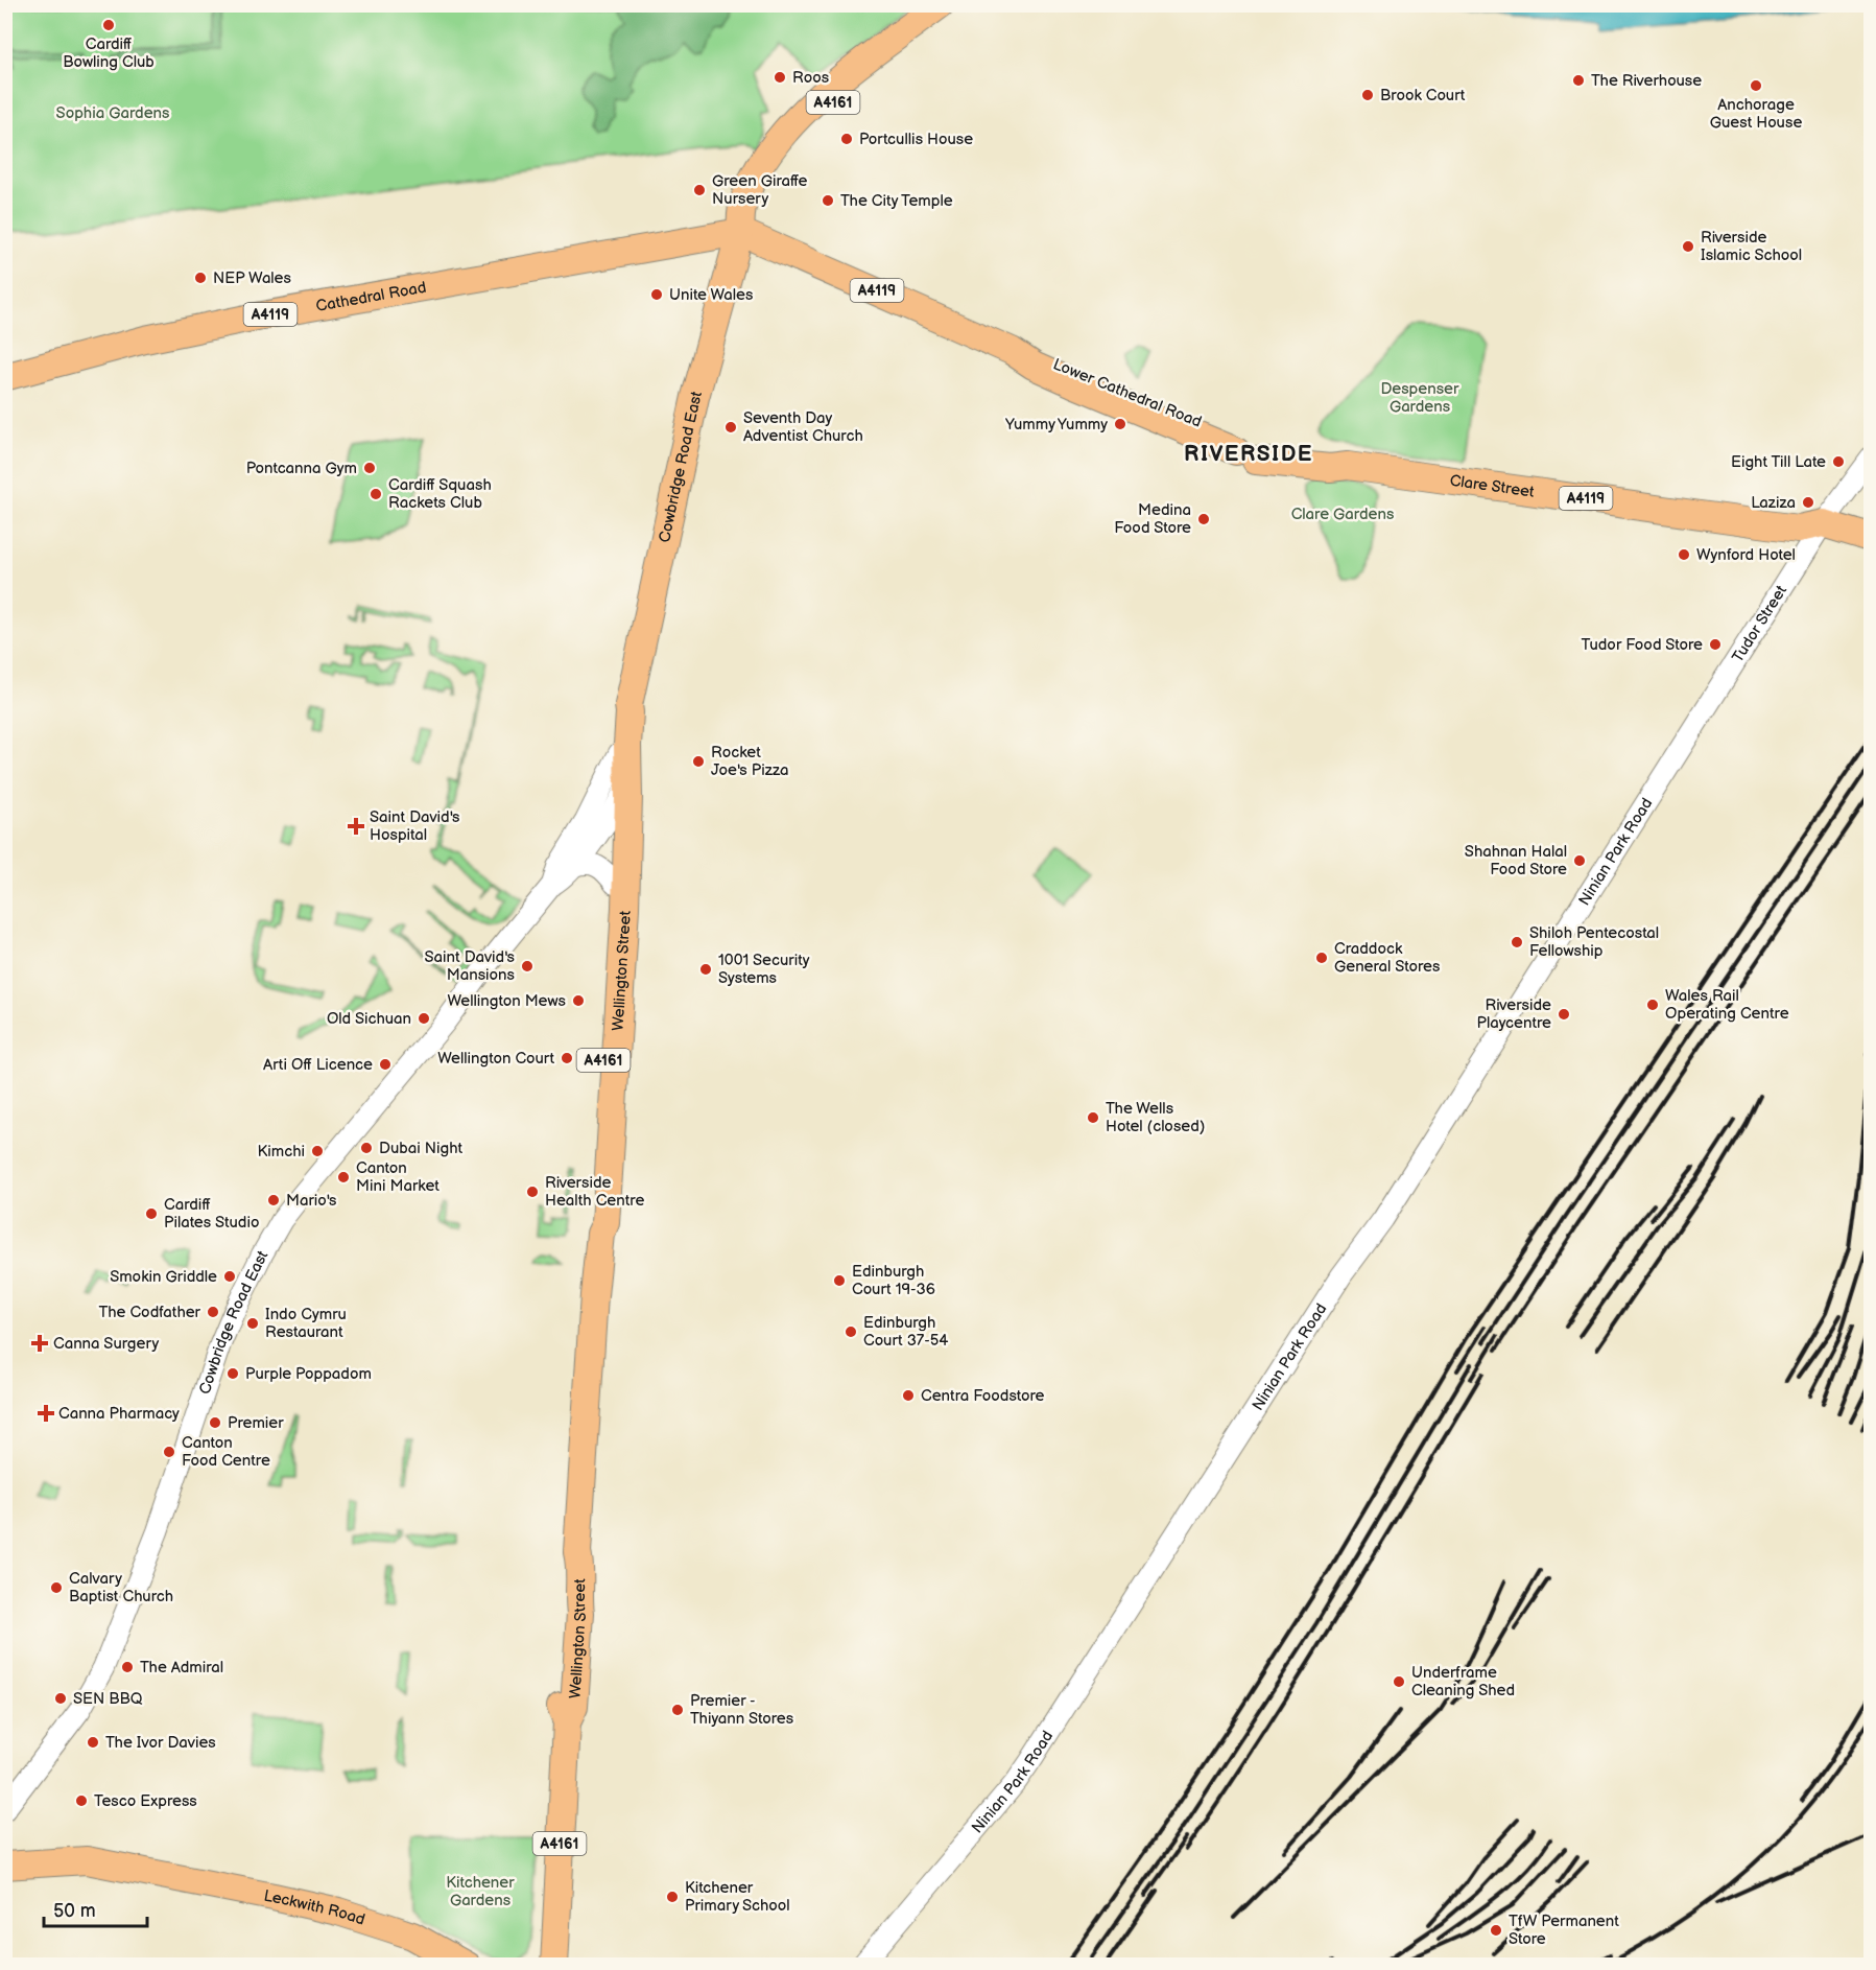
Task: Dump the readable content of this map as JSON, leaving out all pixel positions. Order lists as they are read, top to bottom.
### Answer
{
  "streets": {
    "main road": [
      "A4161",
      "A4119",
      "Cathedral Road",
      "Lower Cathedral Road",
      "Cowbridge Road East",
      "Clare Street",
      "Wellington Street",
      "Leckwith Road"
    ],
    "street": ["Tudor Street", "Ninian Park Road"]
  },
  "crossings": [
    ["A4119", "Clare Street"],
    ["A4119", "Tudor Street"],
    ["Cathedral Road", "Lower Cathedral Road"],
    ["Cathedral Road", "Cowbridge Road East"],
    ["Lower Cathedral Road", "Cowbridge Road East"],
    ["Lower Cathedral Road", "Clare Street"],
    ["Cowbridge Road East", "Wellington Street"],
    ["Clare Street", "Tudor Street"],
    ["Tudor Street", "Ninian Park Road"]
  ],
  "districts": ["RIVERSIDE"],
  "parks": [
    "Sophia Gardens",
    "Despenser Gardens",
    "Clare Gardens",
    "Kitchener Gardens"
  ],
  "places": {
    "other": [
      "Cardiff Bowling Club",
      "Roos",
      "The Riverhouse",
      "Anchorage Guest House",
      "Brook Court",
      "Portcullis House",
      "Green Giraffe Nursery",
      "The City Temple",
      "Riverside Islamic School",
      "NEP Wales",
      "Unite Wales",
      "Yummy Yummy",
      "Seventh Day Adventist Church",
      "Eight Till Late",
      "Pontcanna Gym",
      "Cardiff Squash Rackets Club",
      "Laziza",
      "Medina Food Store",
      "Wynford Hotel",
      "Tudor Food Store",
      "Rocket Joe's Pizza",
      "Shahnan Halal Food Store",
      "Shiloh Pentecostal Fellowship",
      "Craddock General Stores",
      "Saint David's Mansions",
      "1001 Security Systems",
      "Wellington Mews",
      "Wales Rail Operating Centre",
      "Riverside Playcentre",
      "Old Sichuan",
      "Wellington Court",
      "Arti Off Licence",
      "The Wells Hotel (closed)",
      "Dubai Night",
      "Kimchi",
      "Canton Mini Market",
      "Riverside Health Centre",
      "Mario's",
      "Cardiff Pilates Studio",
      "Smokin Griddle",
      "Edinburgh Court 19-36",
      "The Codfather",
      "Indo Cymru Restaurant",
      "Edinburgh Court 37-54",
      "Purple Poppadom",
      "Centra Foodstore",
      "Premier",
      "Canton Food Centre",
      "Calvary Baptist Church",
      "The Admiral",
      "Underframe Cleaning Shed",
      "SEN BBQ",
      "Premier - Thiyann Stores",
      "The Ivor Davies",
      "Tesco Express",
      "Kitchener Primary School",
      "TfW Permanent Store"
    ],
    "health": ["Saint David's Hospital", "Canna Surgery", "Canna Pharmacy"]
  },
  "scale_bar": "50 m"
}
